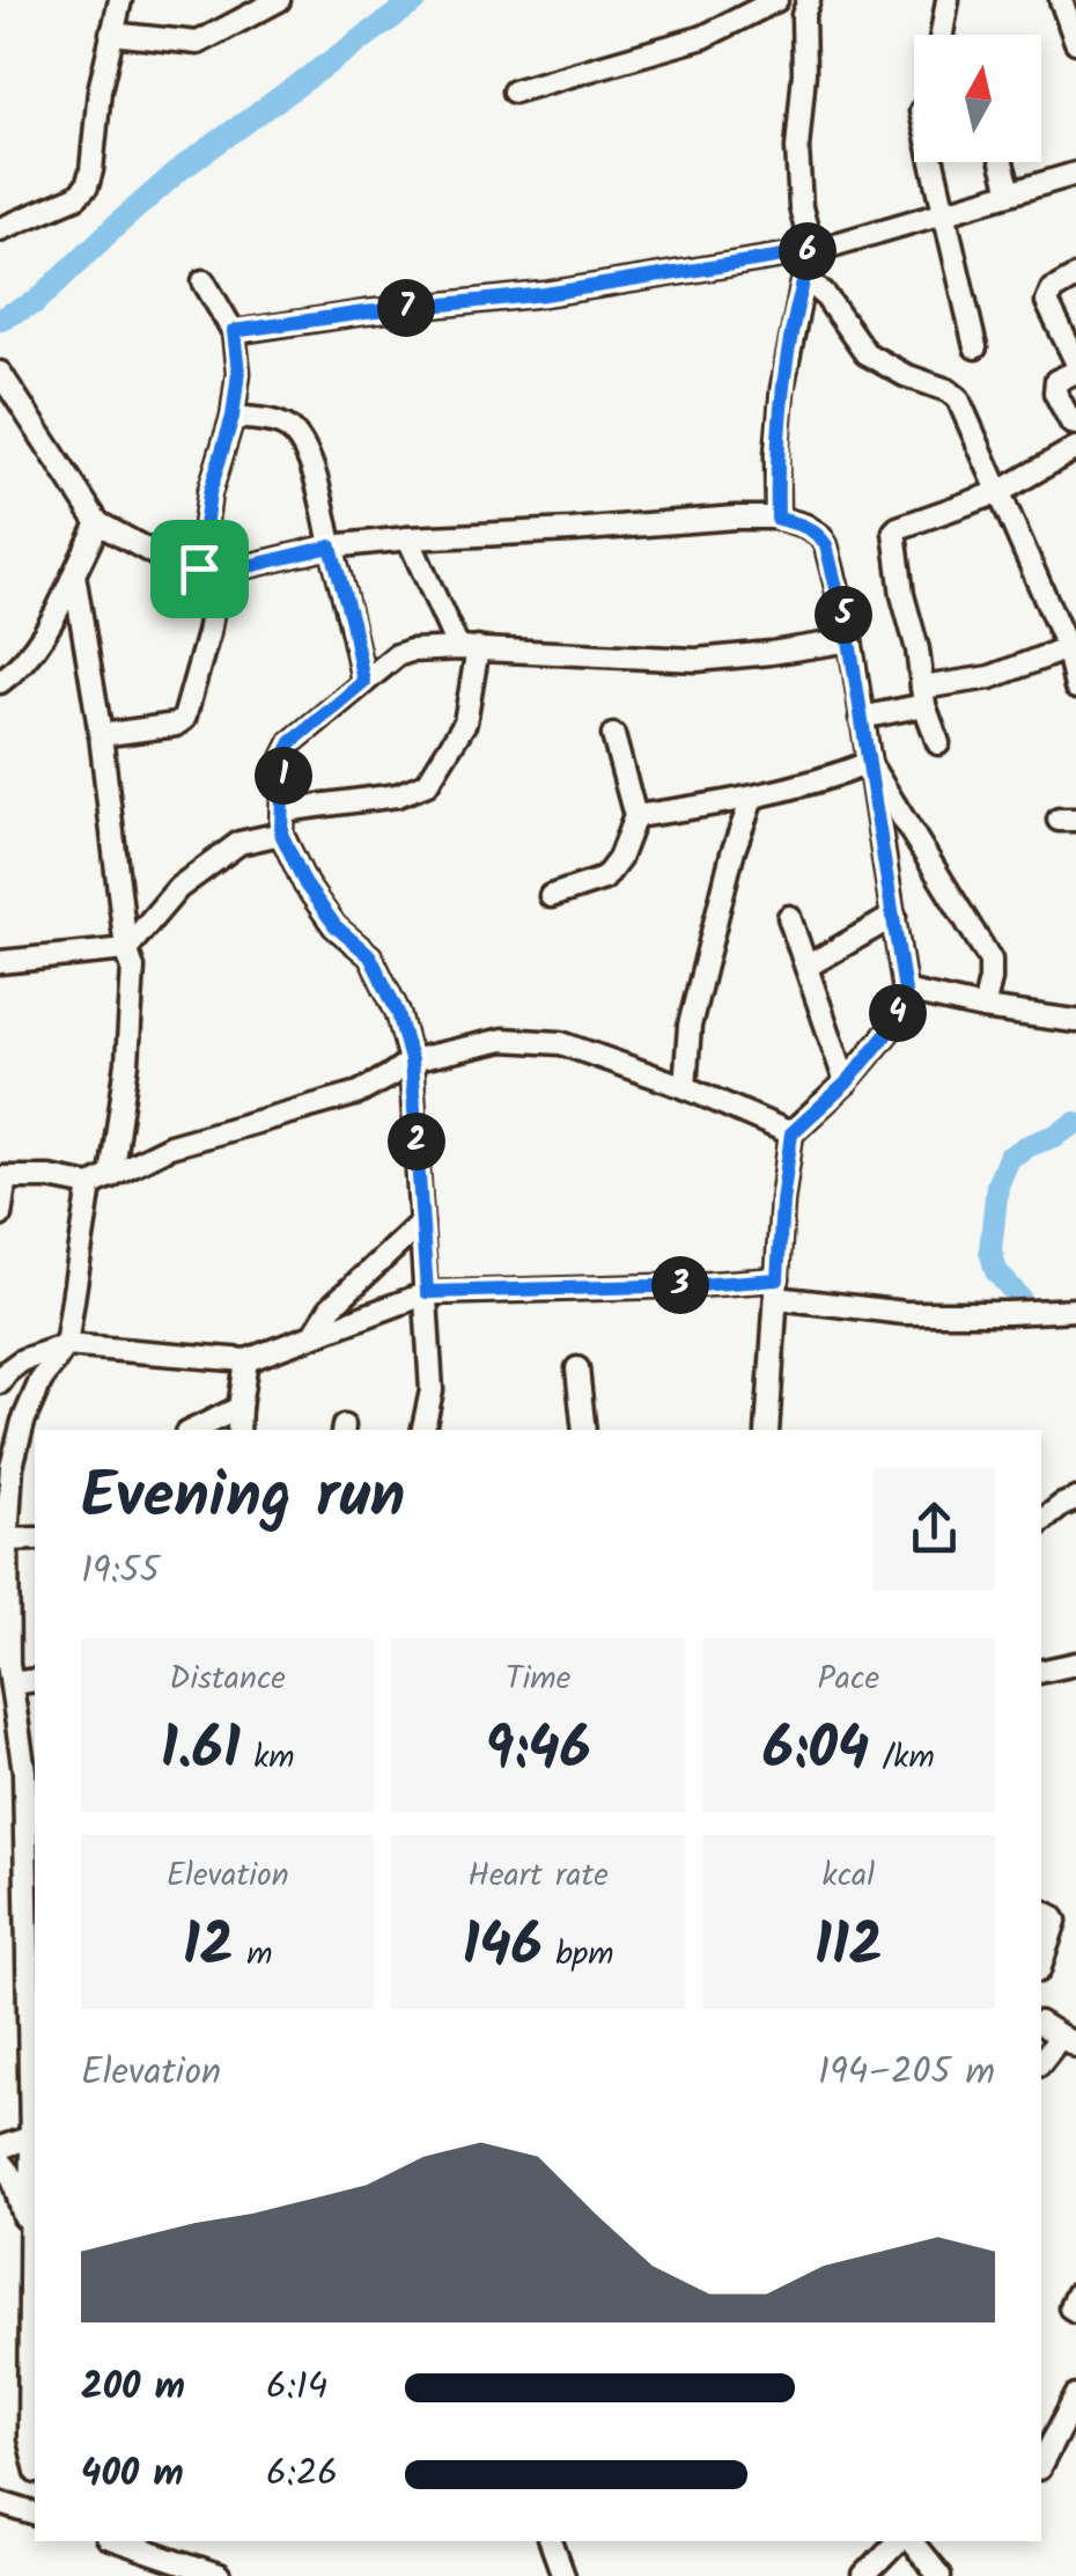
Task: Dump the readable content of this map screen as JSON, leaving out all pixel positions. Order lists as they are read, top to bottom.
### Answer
{
  "north": "top",
  "page": {
    "pins": [
      "6",
      "7",
      "5",
      "1",
      "4",
      "2",
      "3"
    ],
    "heading": ["Evening run", "19:55"],
    "stats": [
      ["Distance", "1.61 km"],
      ["Time", "9:46"],
      ["Pace", "6:04 /km"],
      ["Elevation", "12 m"],
      ["Heart rate", "146 bpm"],
      ["kcal", "112"]
    ],
    "chart": ["Elevation", "194–205 m"],
    "list": [
      {
        "name": "200 m",
        "note": "6:14"
      },
      {
        "name": "400 m",
        "note": "6:26"
      }
    ]
  }
}
